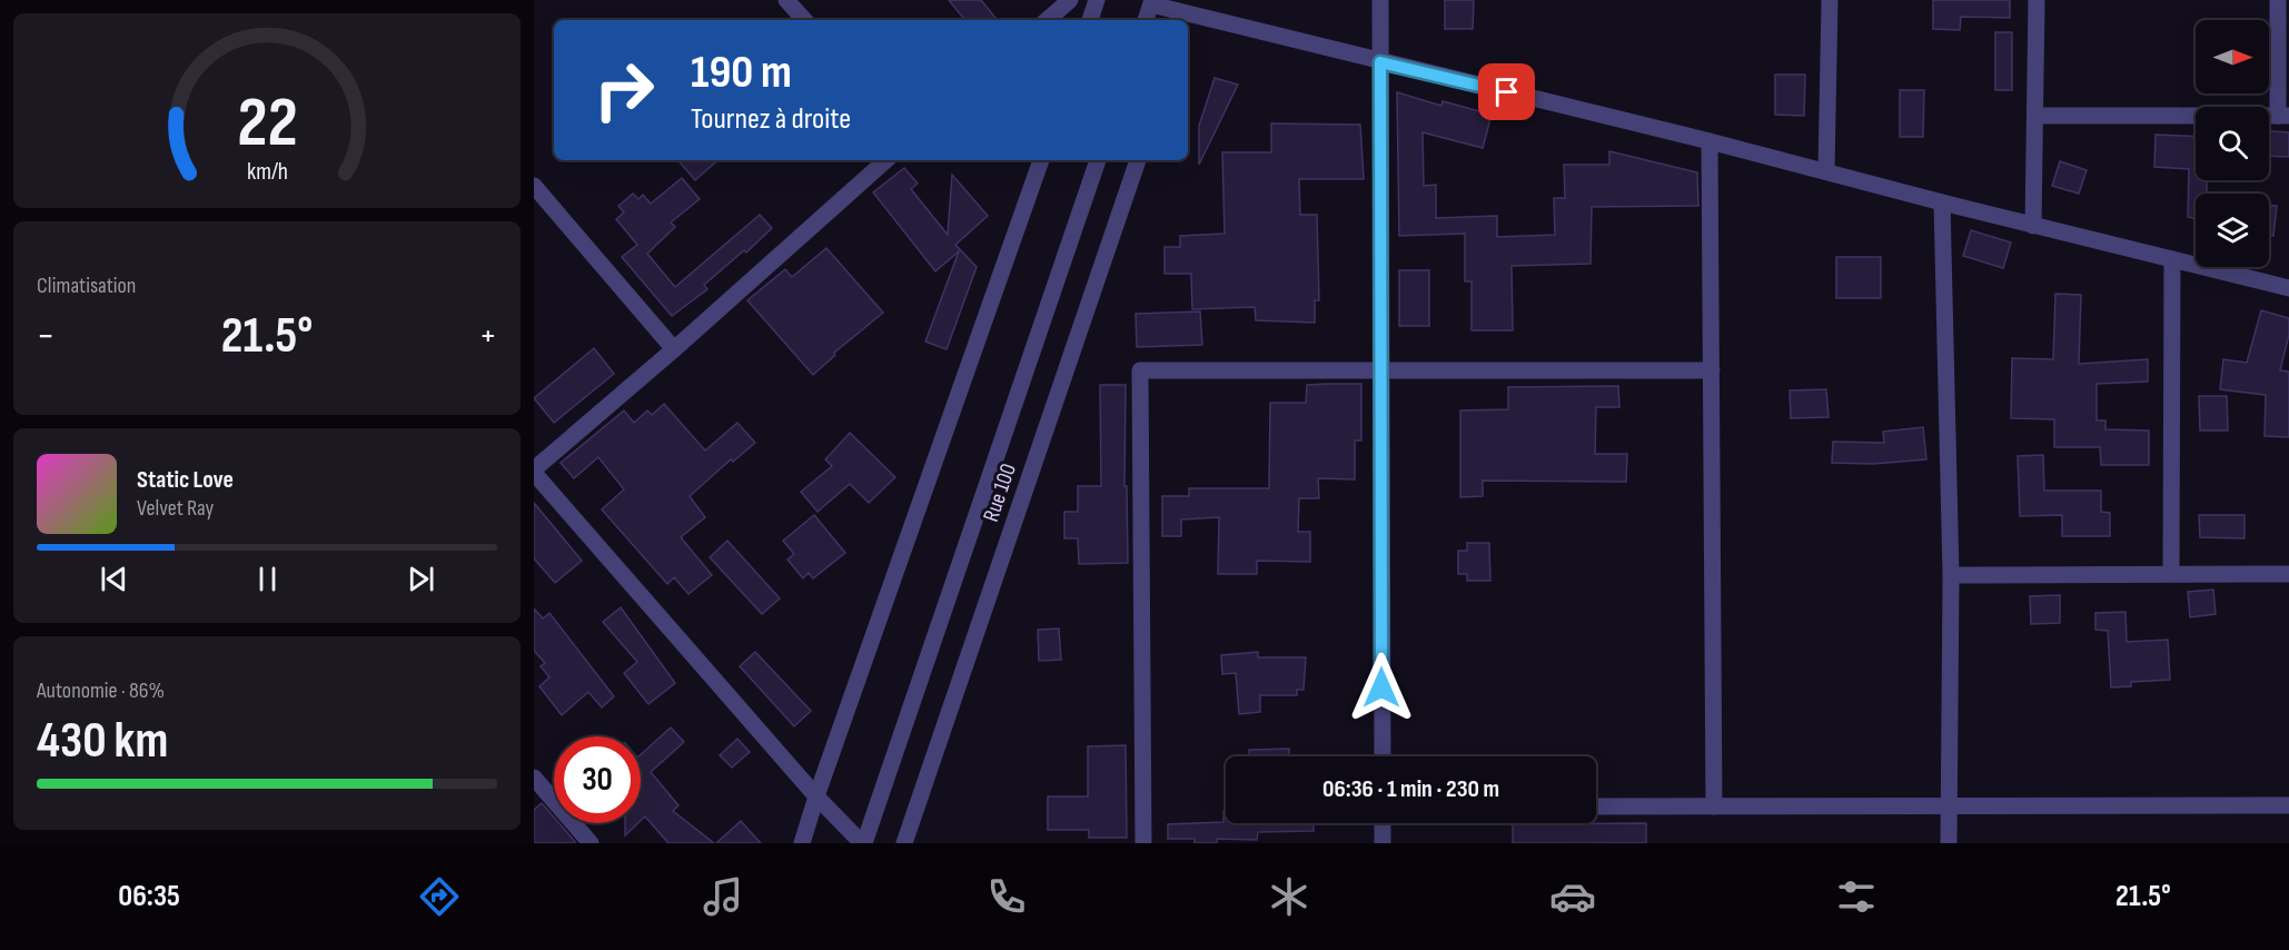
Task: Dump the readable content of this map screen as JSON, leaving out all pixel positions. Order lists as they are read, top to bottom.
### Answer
{
  "streets": {
    "street": ["Rue 100"]
  },
  "north": "right",
  "page": {
    "turn": ["190 m", "Tournez à droite"],
    "tile": [
      "Climatisation",
      ["Autonomie · 86%", "430 km"]
    ],
    "heat": ["−", "21.5°", "+"],
    "song": ["Static Love", "Velvet Ray"],
    "limit": "30",
    "trip": "06:36 · 1 min · 230 m",
    "tabs": ["06:35", "21.5°"],
    "gauge": ["22", "km/h"]
  }
}
